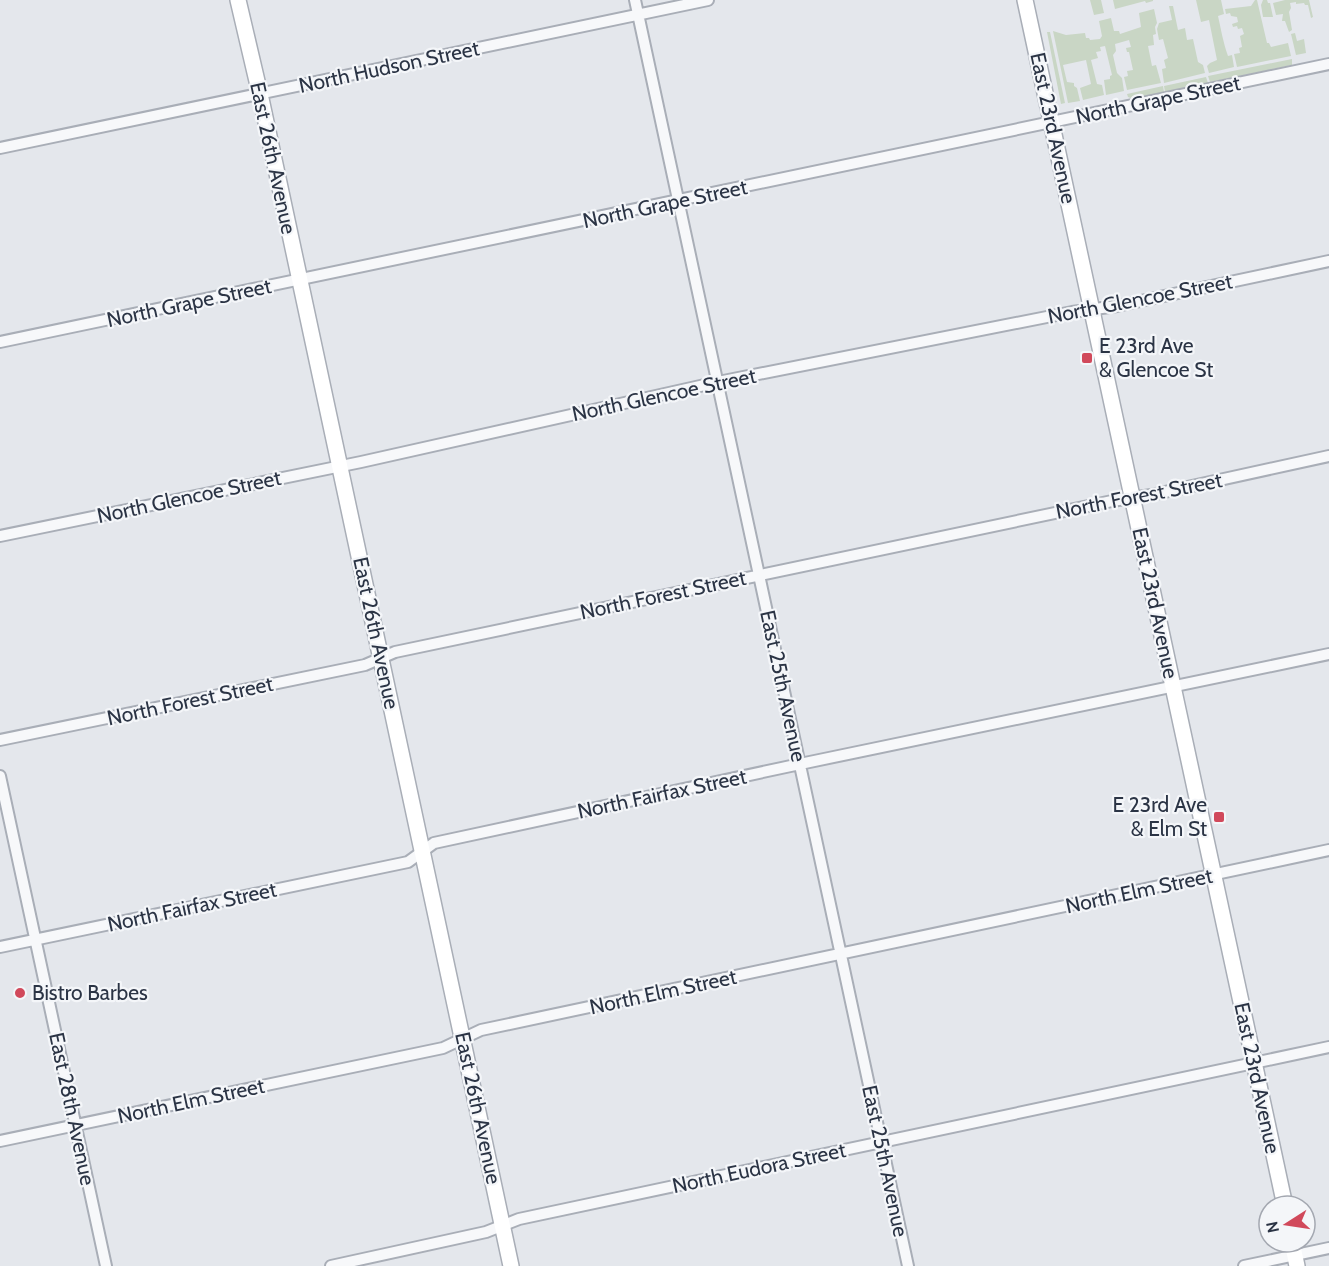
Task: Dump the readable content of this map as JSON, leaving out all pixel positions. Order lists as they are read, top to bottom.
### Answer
{
  "streets": {
    "street": [
      "North Hudson Street",
      "North Grape Street",
      "East 23rd Avenue",
      "East 26th Avenue",
      "North Glencoe Street",
      "North Forest Street",
      "East 25th Avenue",
      "North Fairfax Street",
      "North Elm Street",
      "East 28th Avenue",
      "North Eudora Street"
    ]
  },
  "crossings": [
    ["North Hudson Street", "East 26th Avenue"],
    ["North Hudson Street", "East 25th Avenue"],
    ["North Grape Street", "East 23rd Avenue"],
    ["North Grape Street", "East 26th Avenue"],
    ["North Grape Street", "East 25th Avenue"],
    ["East 23rd Avenue", "North Glencoe Street"],
    ["East 23rd Avenue", "North Forest Street"],
    ["East 23rd Avenue", "North Fairfax Street"],
    ["East 23rd Avenue", "North Elm Street"],
    ["East 23rd Avenue", "North Eudora Street"],
    ["East 26th Avenue", "North Glencoe Street"],
    ["East 26th Avenue", "North Forest Street"],
    ["East 26th Avenue", "North Fairfax Street"],
    ["East 26th Avenue", "North Elm Street"],
    ["East 26th Avenue", "North Eudora Street"],
    ["North Glencoe Street", "East 25th Avenue"],
    ["North Forest Street", "East 25th Avenue"],
    ["East 25th Avenue", "North Fairfax Street"],
    ["East 25th Avenue", "North Elm Street"],
    ["East 25th Avenue", "North Eudora Street"],
    ["North Fairfax Street", "East 28th Avenue"],
    ["North Elm Street", "East 28th Avenue"]
  ],
  "places": {
    "transit": ["E 23rd Ave & Glencoe St", "E 23rd Ave & Elm St"],
    "other": ["Bistro Barbes"]
  },
  "north": "left"
}
